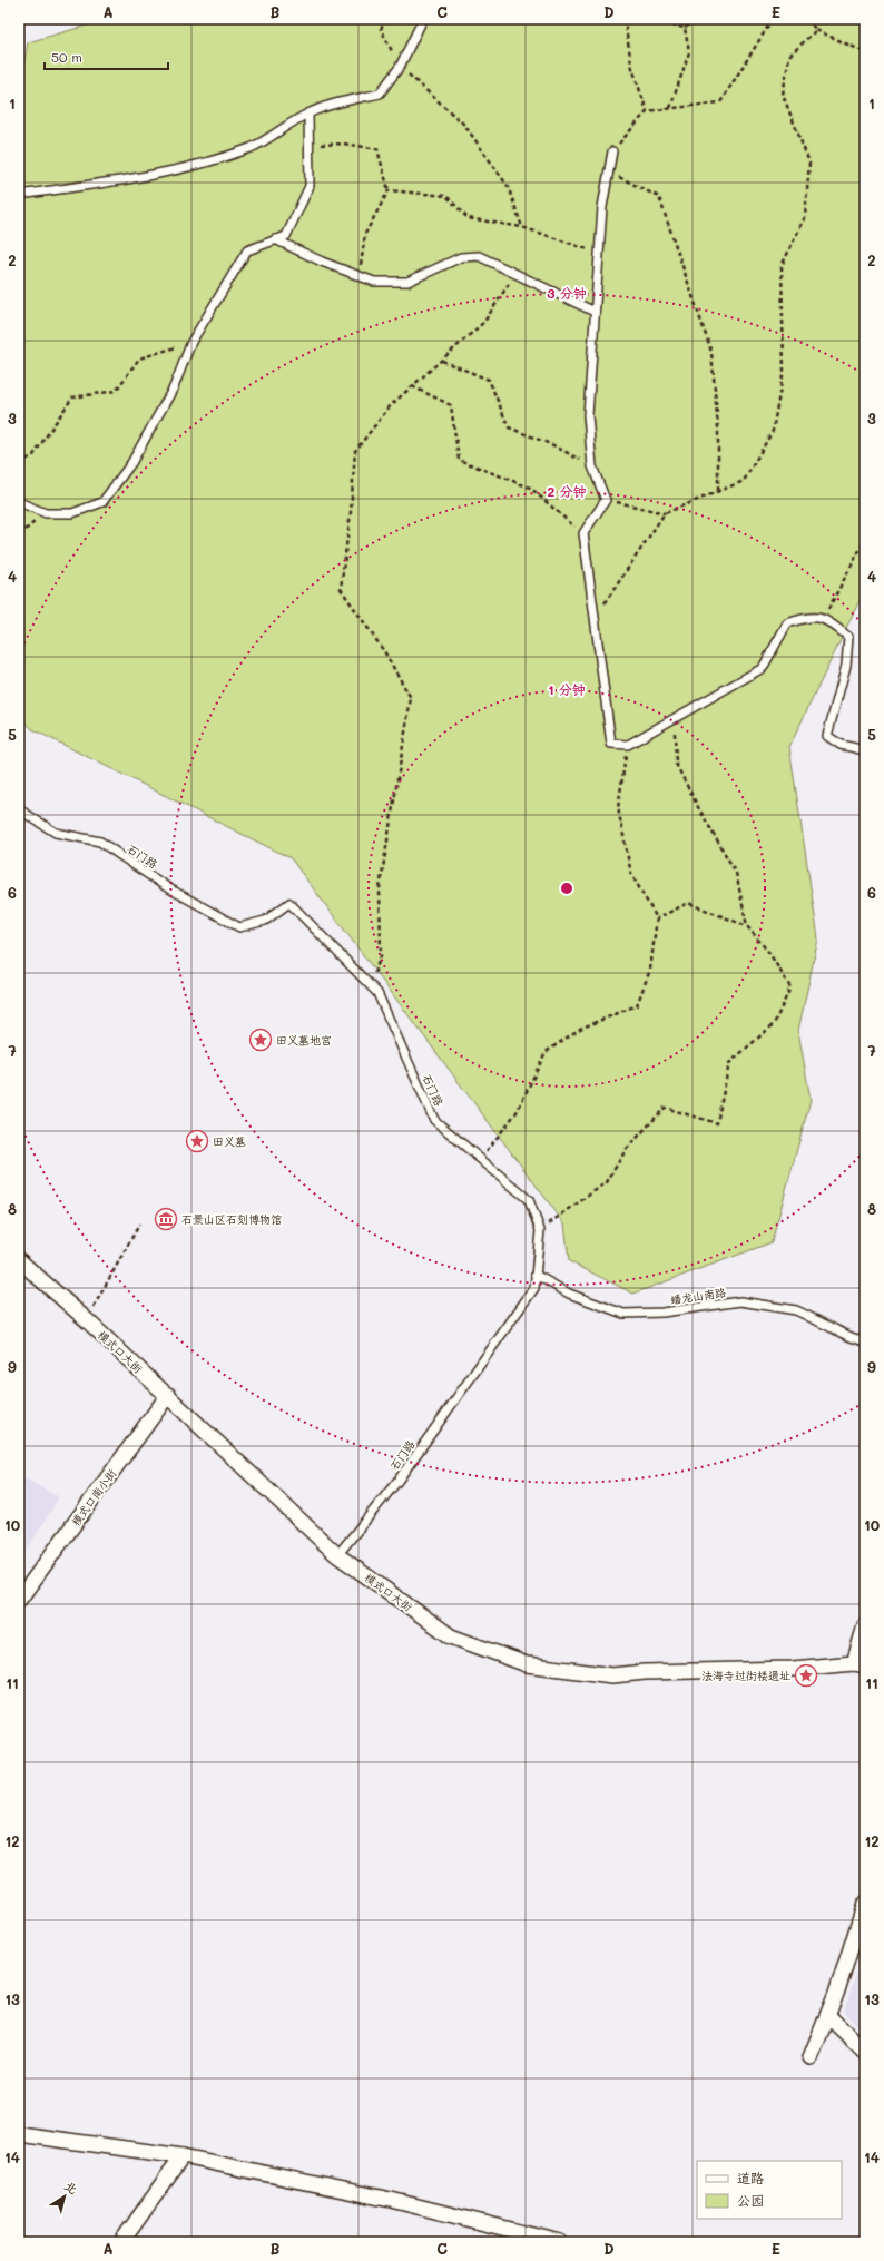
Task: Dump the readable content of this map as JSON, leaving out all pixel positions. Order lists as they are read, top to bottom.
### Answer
{
  "streets": {
    "street": ["模式口大街", "模式口南小街"],
    "lane": ["石门路", "蟠龙山南路"]
  },
  "crossings": [
    ["石门路", "蟠龙山南路"],
    ["石门路", "模式口大街"],
    ["模式口大街", "模式口南小街"]
  ],
  "places": {
    "place": ["田义墓地宫", "田义墓", "法海寺过街楼遗址"],
    "museum": ["石景山区石刻博物馆"]
  },
  "legend": ["道路", "公园"],
  "scale_bar": "50 m",
  "north": "top right",
  "grid": {
    "columns": [
      "A",
      "B",
      "C",
      "D",
      "E"
    ],
    "rows": [
      "1",
      "2",
      "3",
      "4",
      "5",
      "6",
      "7",
      "8",
      "9",
      "10",
      "11",
      "12",
      "13",
      "14"
    ]
  },
  "rings": ["3 分钟", "2 分钟", "1 分钟"]
}
